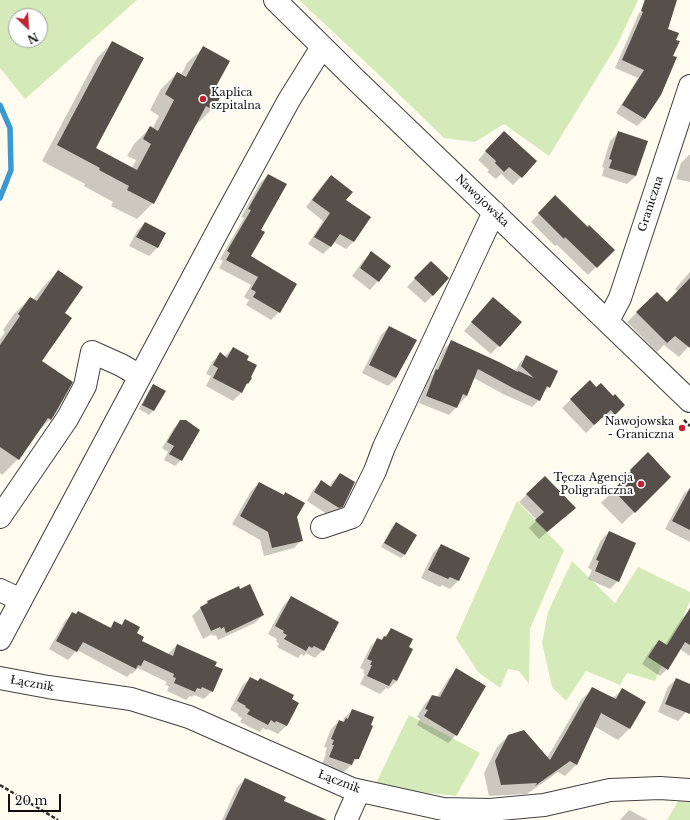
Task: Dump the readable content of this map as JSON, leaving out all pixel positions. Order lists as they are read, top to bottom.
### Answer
{
  "streets": {
    "street": ["Nawojowska", "Graniczna", "Łącznik"]
  },
  "crossings": [
    ["Nawojowska", "Graniczna"]
  ],
  "places": ["Kaplica szpitalna", "Nawojowska - Graniczna", "Tęcza Agencja Poligraficzna"],
  "scale_bar": "20 m",
  "north": "bottom right"
}
